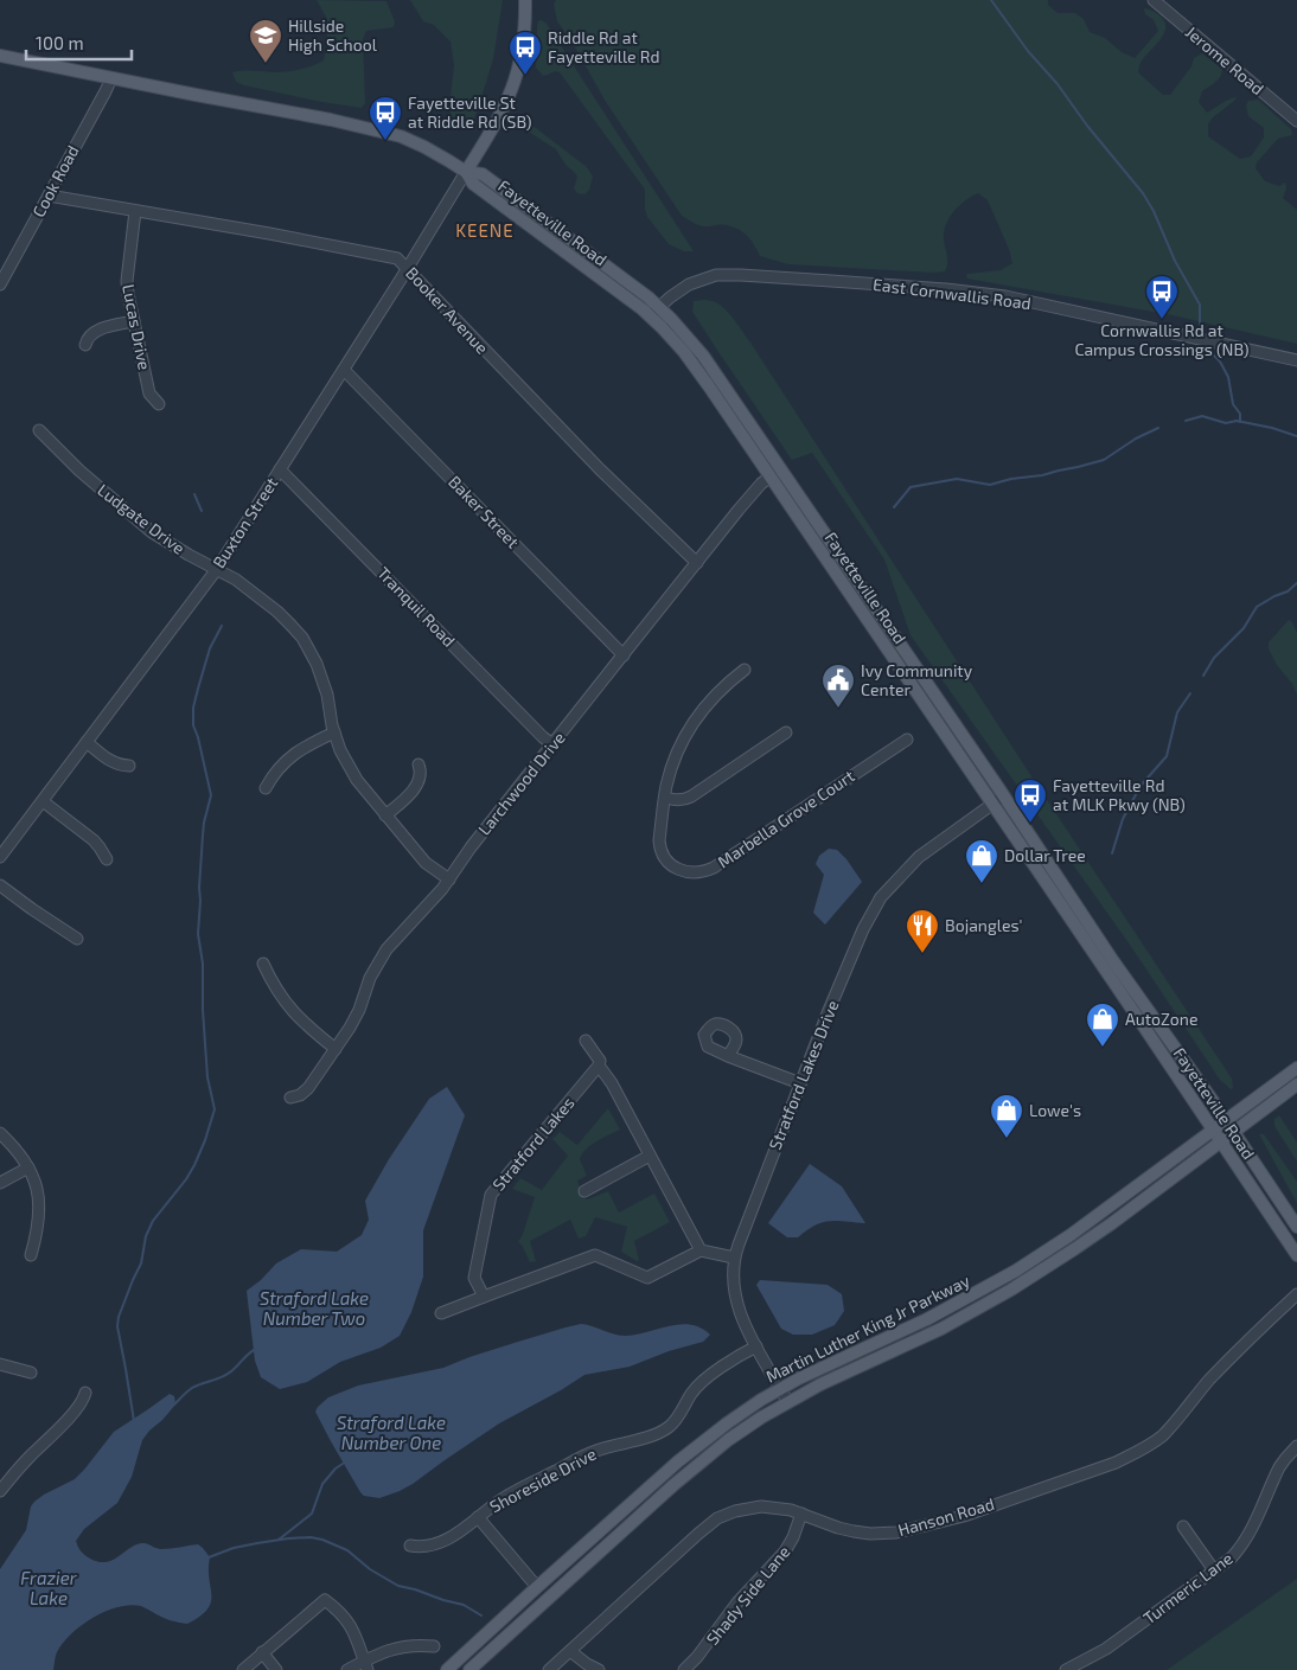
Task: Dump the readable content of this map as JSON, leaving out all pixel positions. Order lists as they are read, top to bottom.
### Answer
{
  "streets": {
    "main road": ["Fayetteville Road", "Martin Luther King Jr Parkway"],
    "street": [
      "Jerome Road",
      "Cook Road",
      "East Cornwallis Road",
      "Booker Avenue",
      "Lucas Drive",
      "Baker Street",
      "Ludgate Drive",
      "Buxton Street",
      "Tranquil Road",
      "Larchwood Drive",
      "Marbella Grove Court",
      "Stratford Lakes Drive",
      "Stratford Lakes",
      "Shoreside Drive",
      "Hanson Road",
      "Turmeric Lane",
      "Shady Side Lane"
    ]
  },
  "crossings": [
    ["Cook Road", "Fayetteville Road"],
    ["Cook Road", "Booker Avenue"],
    ["Fayetteville Road", "East Cornwallis Road"],
    ["Fayetteville Road", "Buxton Street"],
    ["Fayetteville Road", "Larchwood Drive"],
    ["Fayetteville Road", "Stratford Lakes Drive"],
    ["Fayetteville Road", "Martin Luther King Jr Parkway"],
    ["Booker Avenue", "Lucas Drive"],
    ["Booker Avenue", "Buxton Street"],
    ["Booker Avenue", "Larchwood Drive"],
    ["Baker Street", "Buxton Street"],
    ["Baker Street", "Larchwood Drive"],
    ["Ludgate Drive", "Buxton Street"],
    ["Ludgate Drive", "Larchwood Drive"],
    ["Buxton Street", "Tranquil Road"],
    ["Tranquil Road", "Larchwood Drive"],
    ["Stratford Lakes Drive", "Martin Luther King Jr Parkway"],
    ["Stratford Lakes Drive", "Shoreside Drive"],
    ["Hanson Road", "Shady Side Lane"]
  ],
  "districts": ["KEENE"],
  "water": ["Straford Lake Number Two", "Straford Lake Number One", "Frazier Lake"],
  "places": {
    "school or university": ["Hillside High School"],
    "bus stop": [
      "Riddle Rd at Fayetteville Rd",
      "Fayetteville St at Riddle Rd (SB)",
      "Cornwallis Rd at Campus Crossings (NB)",
      "Fayetteville Rd at MLK Pkwy (NB)"
    ],
    "public building": ["Ivy Community Center"],
    "shop": ["Dollar Tree", "AutoZone", "Lowe's"],
    "restaurant": ["Bojangles'"]
  },
  "scale_bar": "100 m"
}
